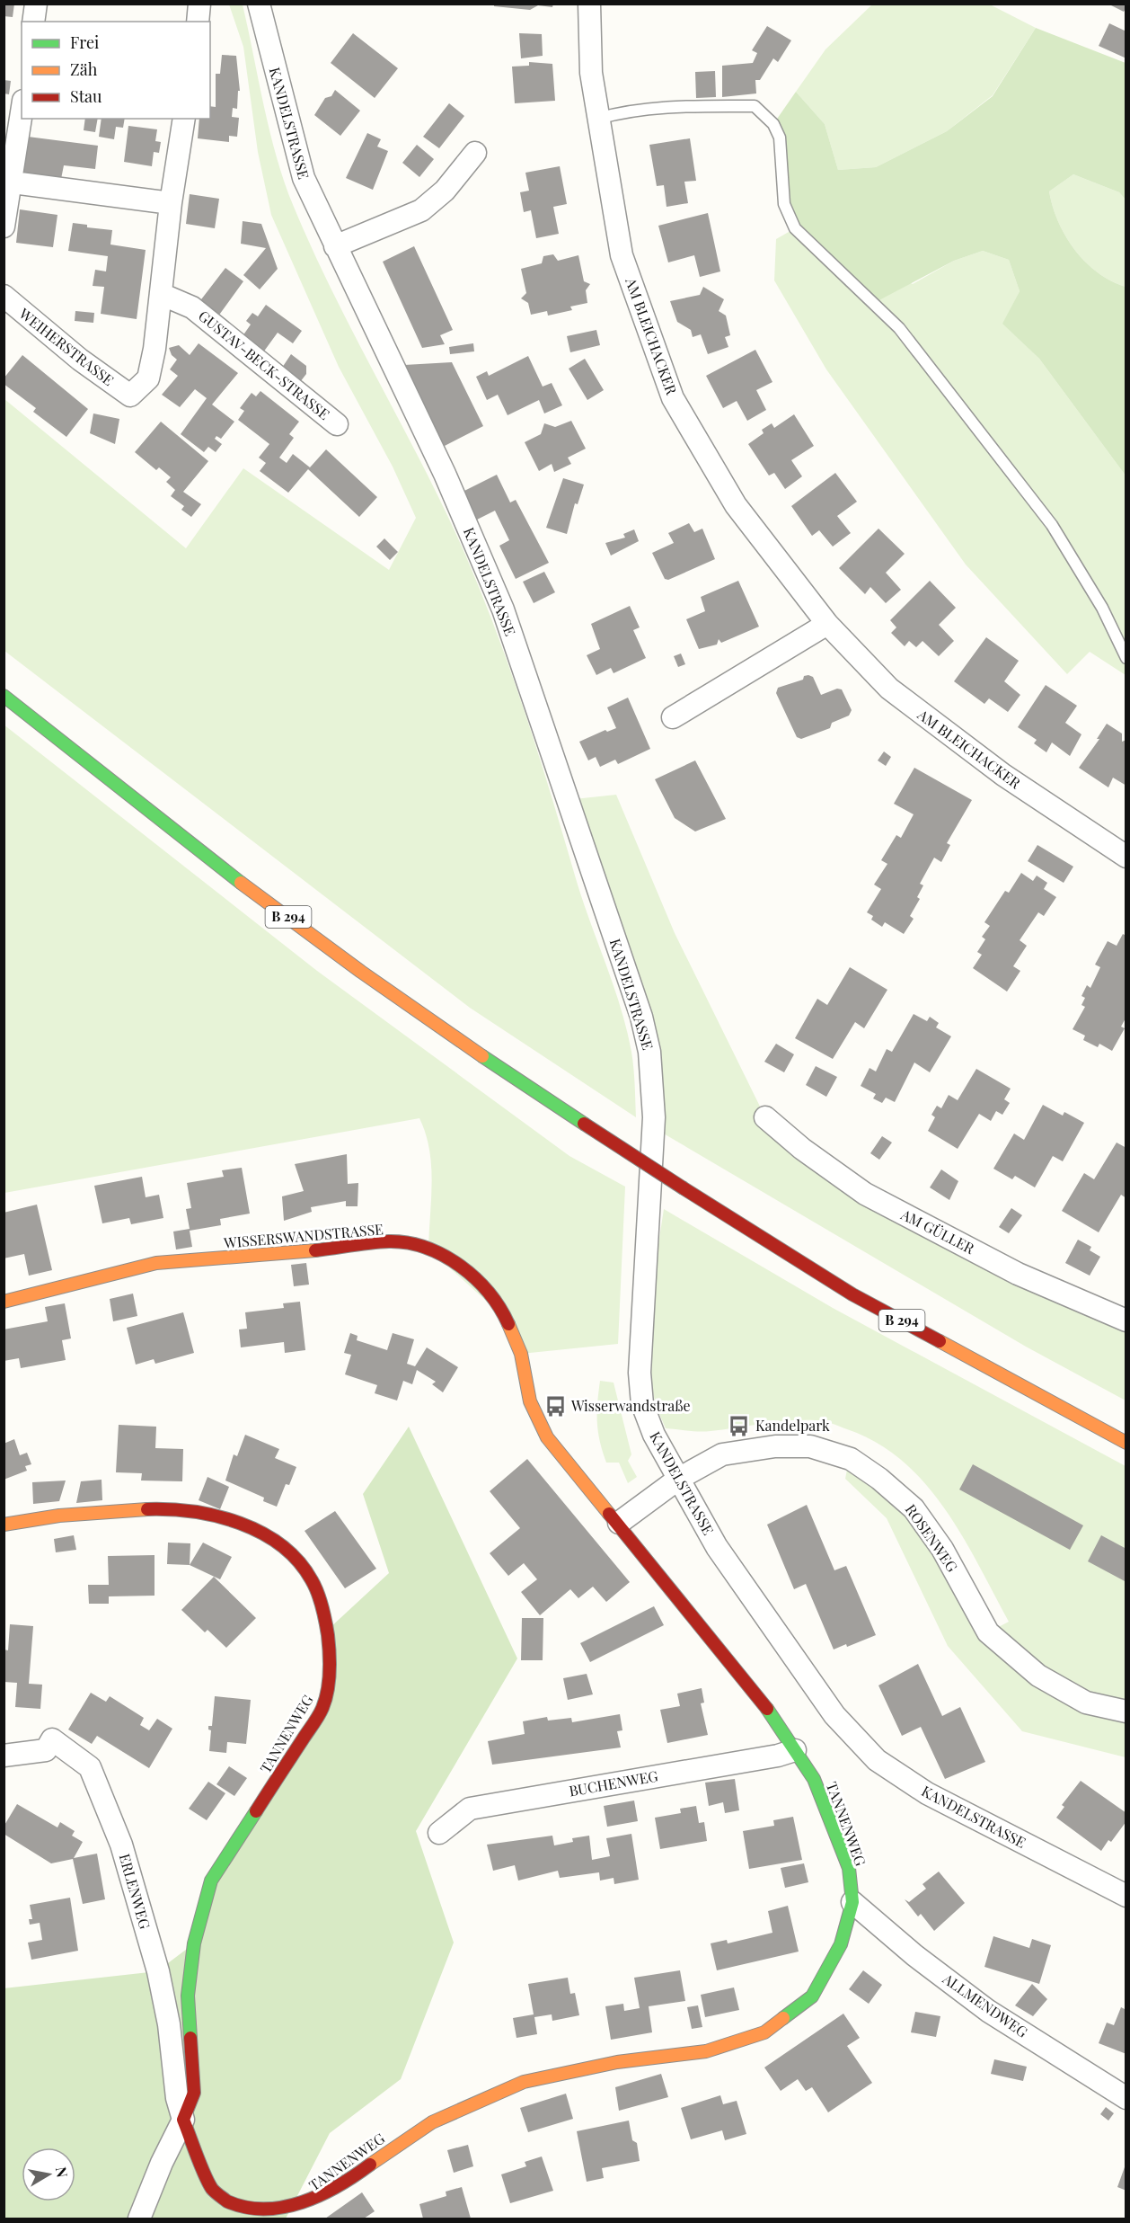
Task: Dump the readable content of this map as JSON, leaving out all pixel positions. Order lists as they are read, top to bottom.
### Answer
{
  "streets": {
    "main road": ["B 294", "WISSERSWANDSTRASSE", "TANNENWEG"],
    "street": [
      "KANDELSTRASSE",
      "AM BLEICHACKER",
      "WEIHERSTRASSE",
      "GUSTAV-BECK-STRASSE",
      "AM GÜLLER",
      "ROSENWEG",
      "BUCHENWEG",
      "ERLENWEG",
      "ALLMENDWEG"
    ]
  },
  "crossings": [
    ["KANDELSTRASSE", "ROSENWEG"],
    ["WEIHERSTRASSE", "GUSTAV-BECK-STRASSE"],
    ["WISSERSWANDSTRASSE", "ROSENWEG"],
    ["WISSERSWANDSTRASSE", "TANNENWEG"],
    ["ROSENWEG", "TANNENWEG"],
    ["TANNENWEG", "BUCHENWEG"],
    ["TANNENWEG", "ERLENWEG"],
    ["TANNENWEG", "ALLMENDWEG"]
  ],
  "places": {
    "bus stop": ["Wisserwandstraße", "Kandelpark"]
  },
  "legend": ["Frei", "Zäh", "Stau"],
  "north": "right"
}
